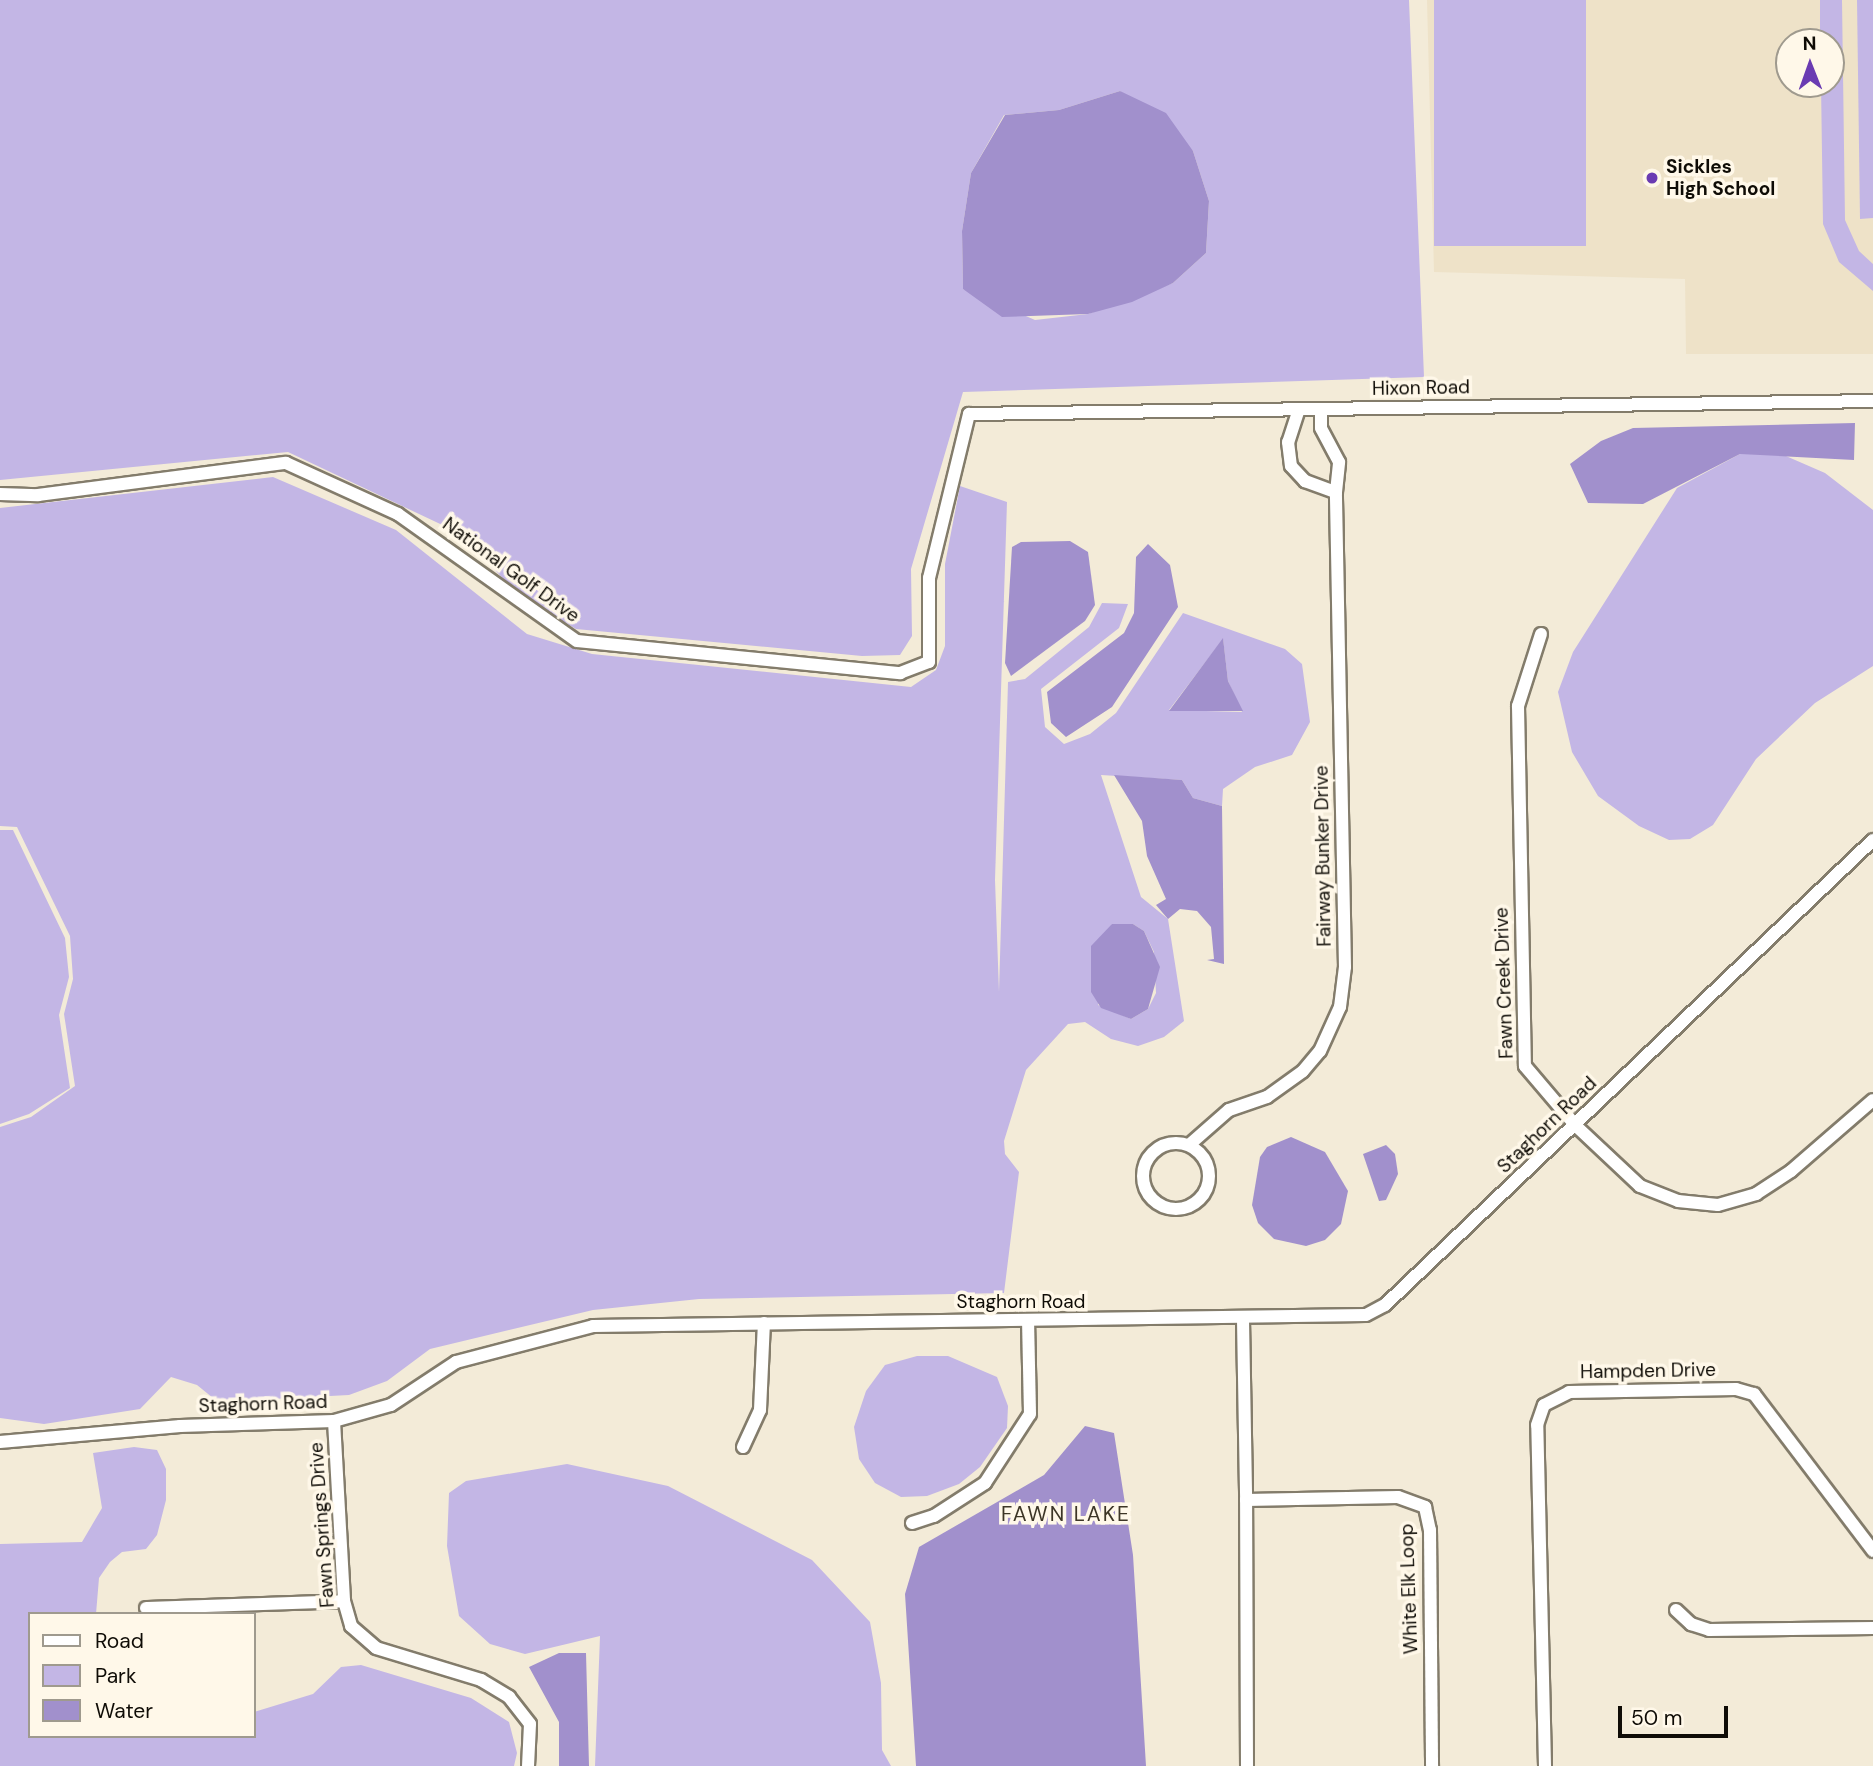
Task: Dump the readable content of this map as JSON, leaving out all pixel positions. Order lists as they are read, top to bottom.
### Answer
{
  "streets": {
    "street": [
      "Hixon Road",
      "National Golf Drive",
      "Fairway Bunker Drive",
      "Fawn Creek Drive",
      "Staghorn Road",
      "Hampden Drive",
      "Fawn Springs Drive",
      "White Elk Loop"
    ]
  },
  "crossings": [
    ["Hixon Road", "National Golf Drive"],
    ["Hixon Road", "Fairway Bunker Drive"],
    ["Fawn Creek Drive", "Staghorn Road"],
    ["Staghorn Road", "Fawn Springs Drive"]
  ],
  "districts": ["FAWN LAKE"],
  "places": ["Sickles High School"],
  "legend": ["Road", "Park", "Water"],
  "scale_bar": "50 m",
  "north": "top"
}
